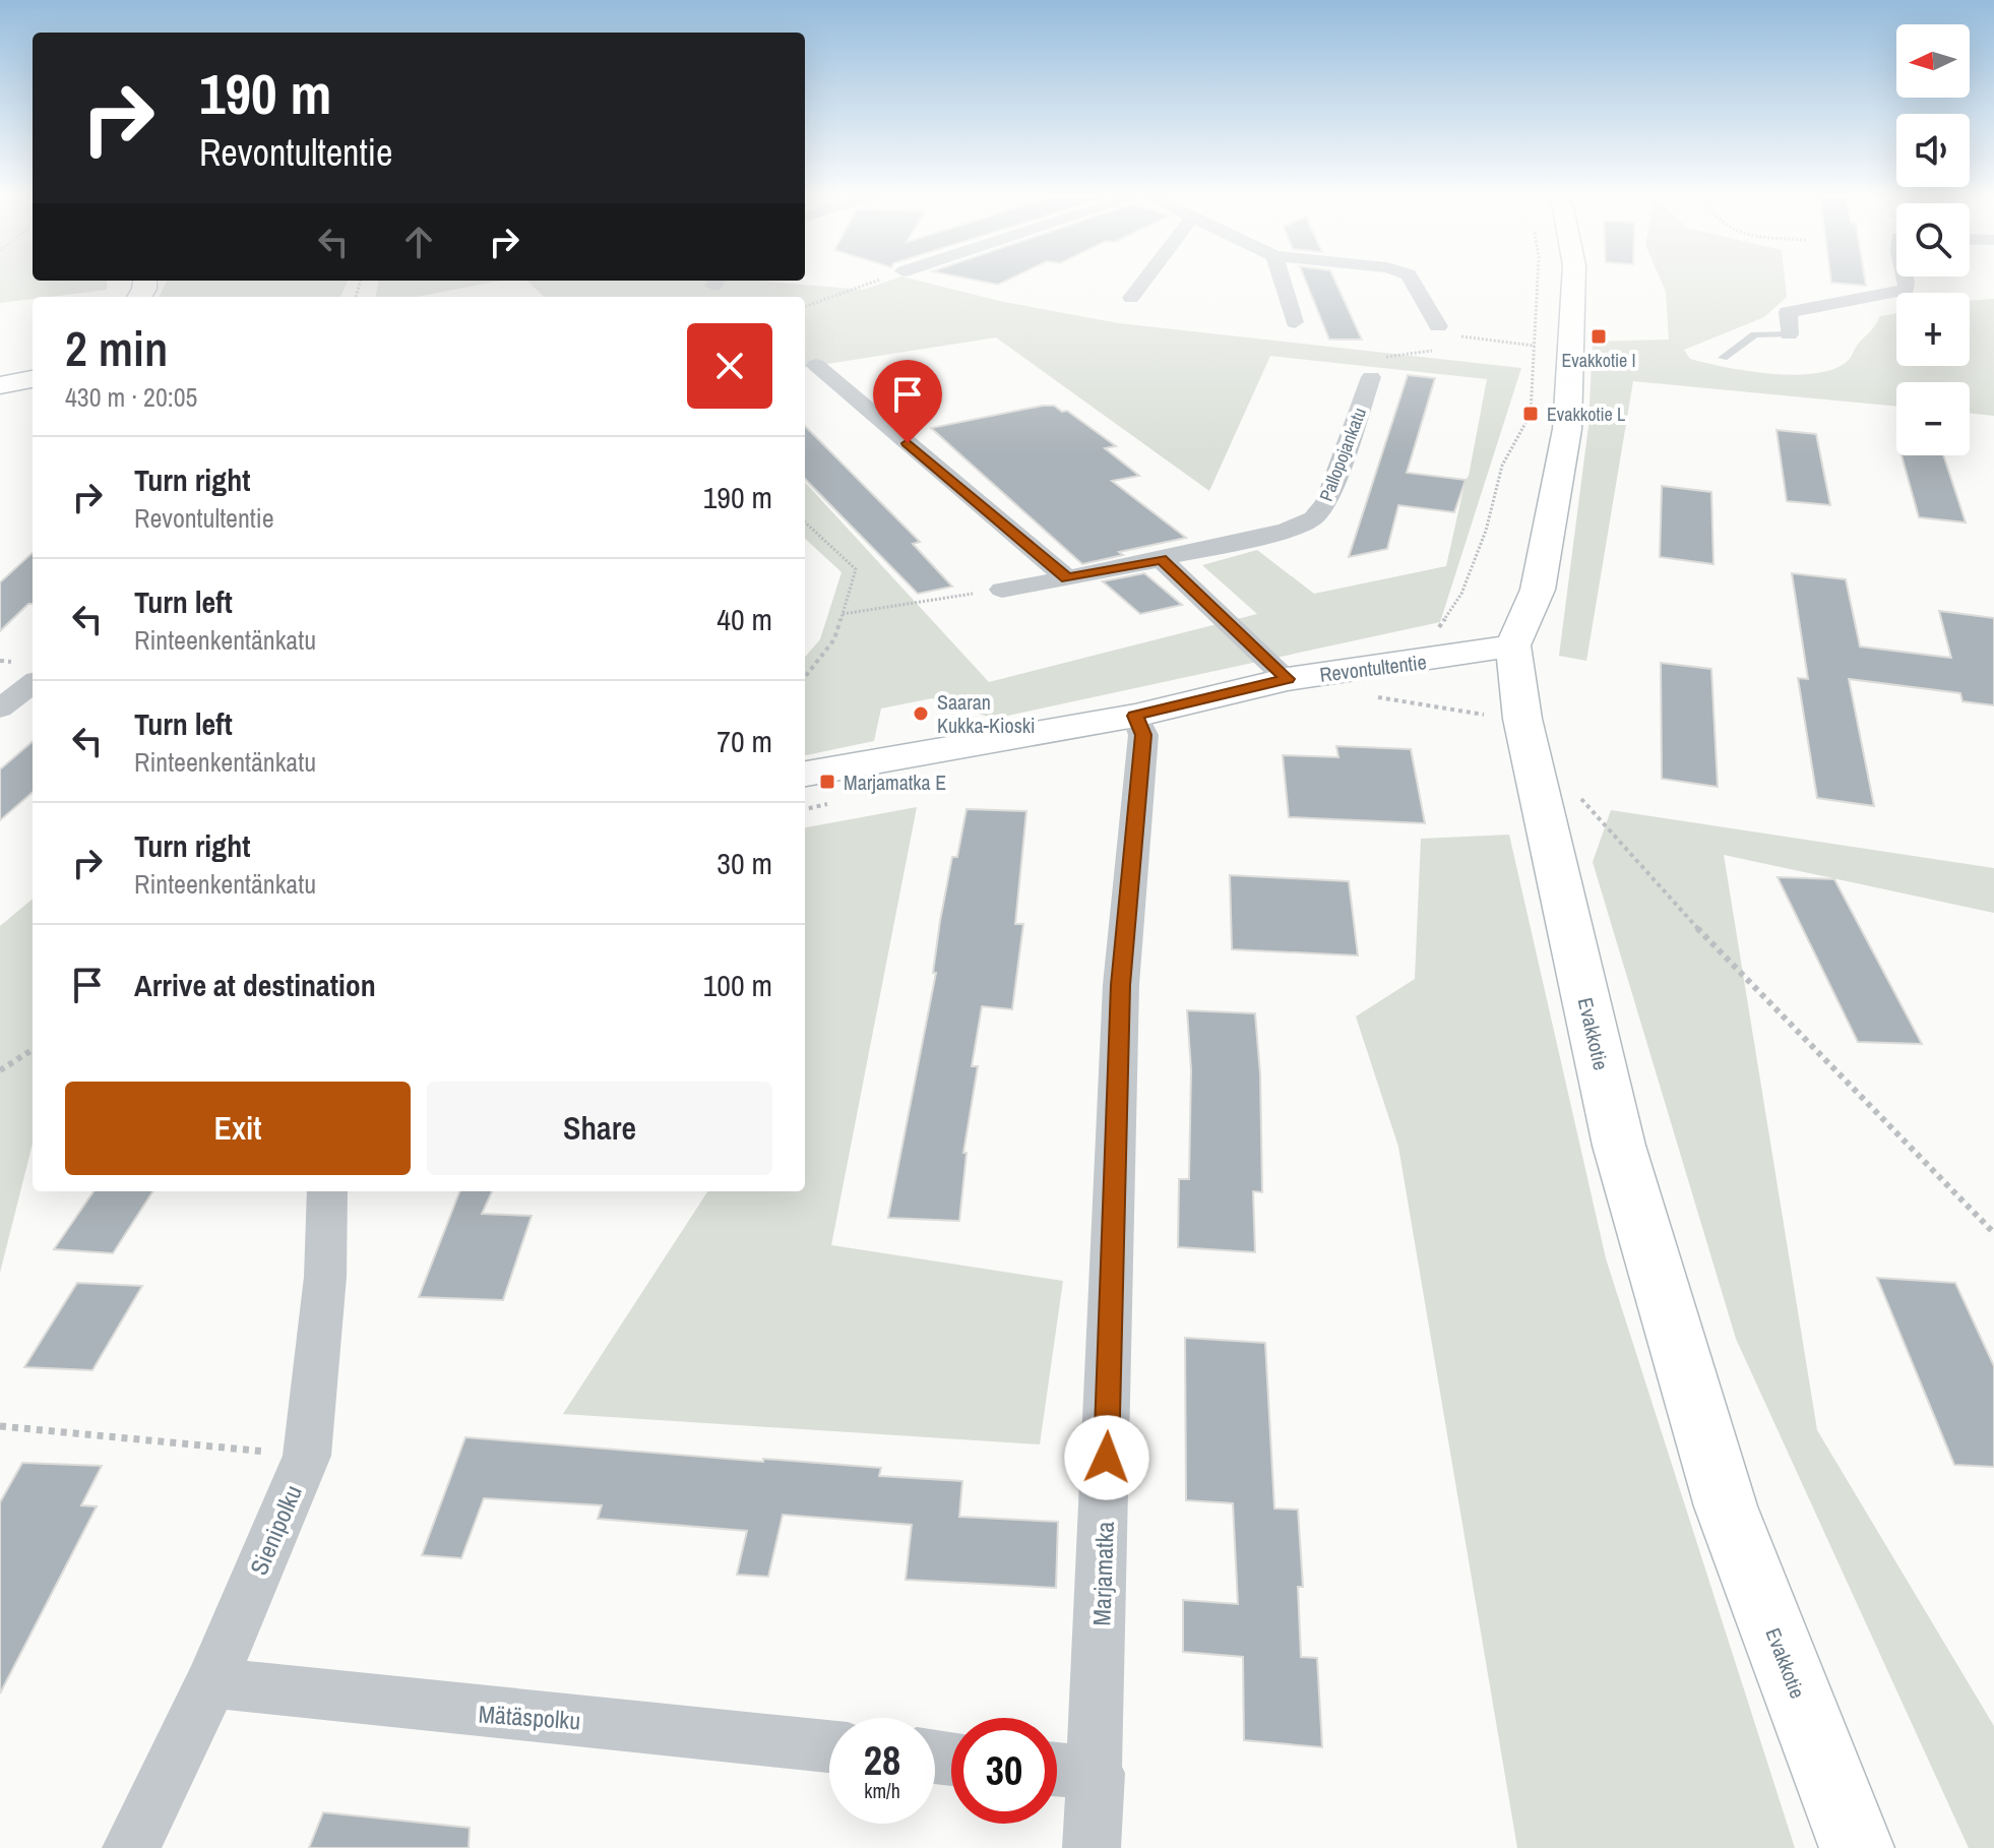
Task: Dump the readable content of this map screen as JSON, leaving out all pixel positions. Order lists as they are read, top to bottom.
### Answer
{
  "streets": {
    "street": [
      "Pallopojankatu",
      "Revontultentie",
      "Evakkotie",
      "Sienipolku",
      "Marjamatka",
      "Mätäspolku"
    ]
  },
  "crossings": [
    ["Revontultentie", "Evakkotie"],
    ["Revontultentie", "Marjamatka"],
    ["Sienipolku", "Mätäspolku"]
  ],
  "places": {
    "transit": ["Evakkotie I", "Evakkotie L", "Marjamatka E"],
    "other": ["Saaran Kukka-Kioski"]
  },
  "north": "left",
  "page": {
    "map_buttons": ["+", "−"],
    "turn": ["190 m", "Revontultentie"],
    "heading": ["2 min", "430 m · 20:05"],
    "list": [
      {
        "name": "Turn right",
        "note": "Revontultentie",
        "value": "190 m"
      },
      {
        "name": "Turn left",
        "note": "Rinteenkentänkatu",
        "value": "40 m"
      },
      {
        "name": "Turn left",
        "note": "Rinteenkentänkatu",
        "value": "70 m"
      },
      {
        "name": "Turn right",
        "note": "Rinteenkentänkatu",
        "value": "30 m"
      },
      {
        "name": "Arrive at destination",
        "value": "100 m"
      }
    ],
    "buttons": ["Exit", "Share"],
    "speed": "28 km/h",
    "limit": "30"
  }
}
